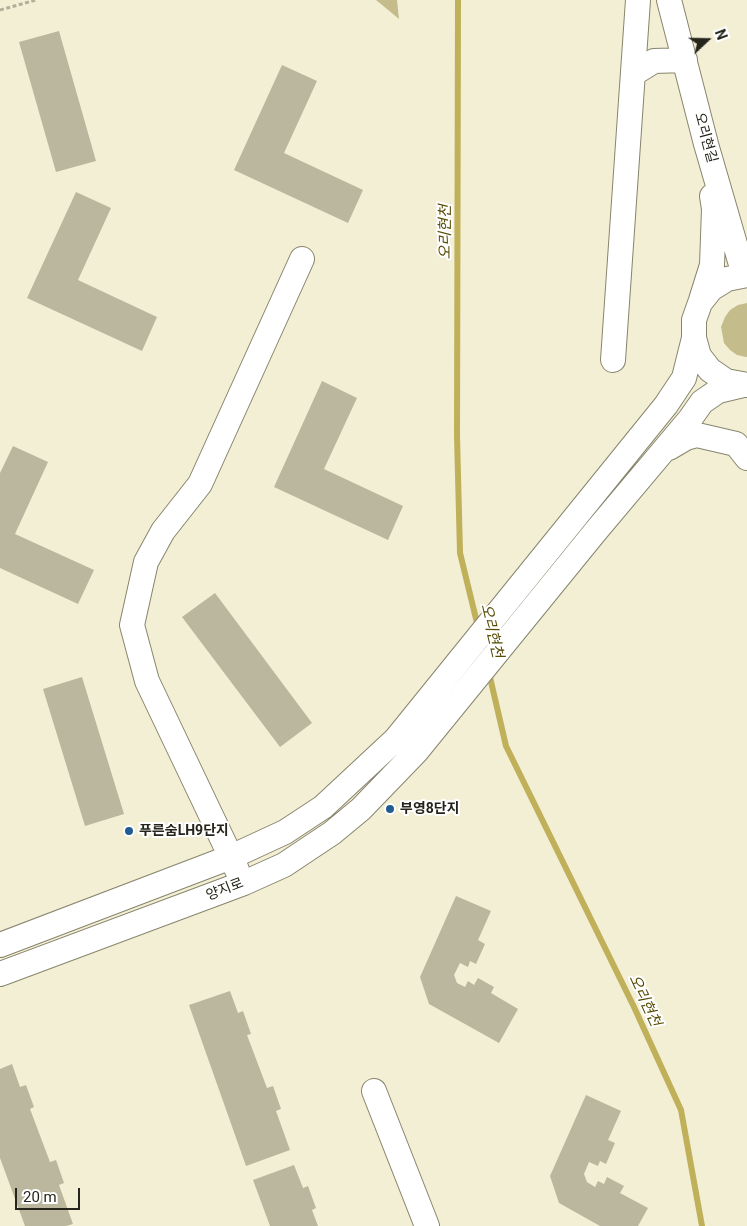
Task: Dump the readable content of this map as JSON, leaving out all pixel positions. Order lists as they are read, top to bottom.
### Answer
{
  "streets": {
    "street": ["오리현길", "양지로"]
  },
  "crossings": [
    ["오리현길", "양지로"]
  ],
  "water": ["오리현천"],
  "places": ["부영8단지", "푸른숨LH9단지"],
  "scale_bar": "20 m",
  "north": "right"
}
